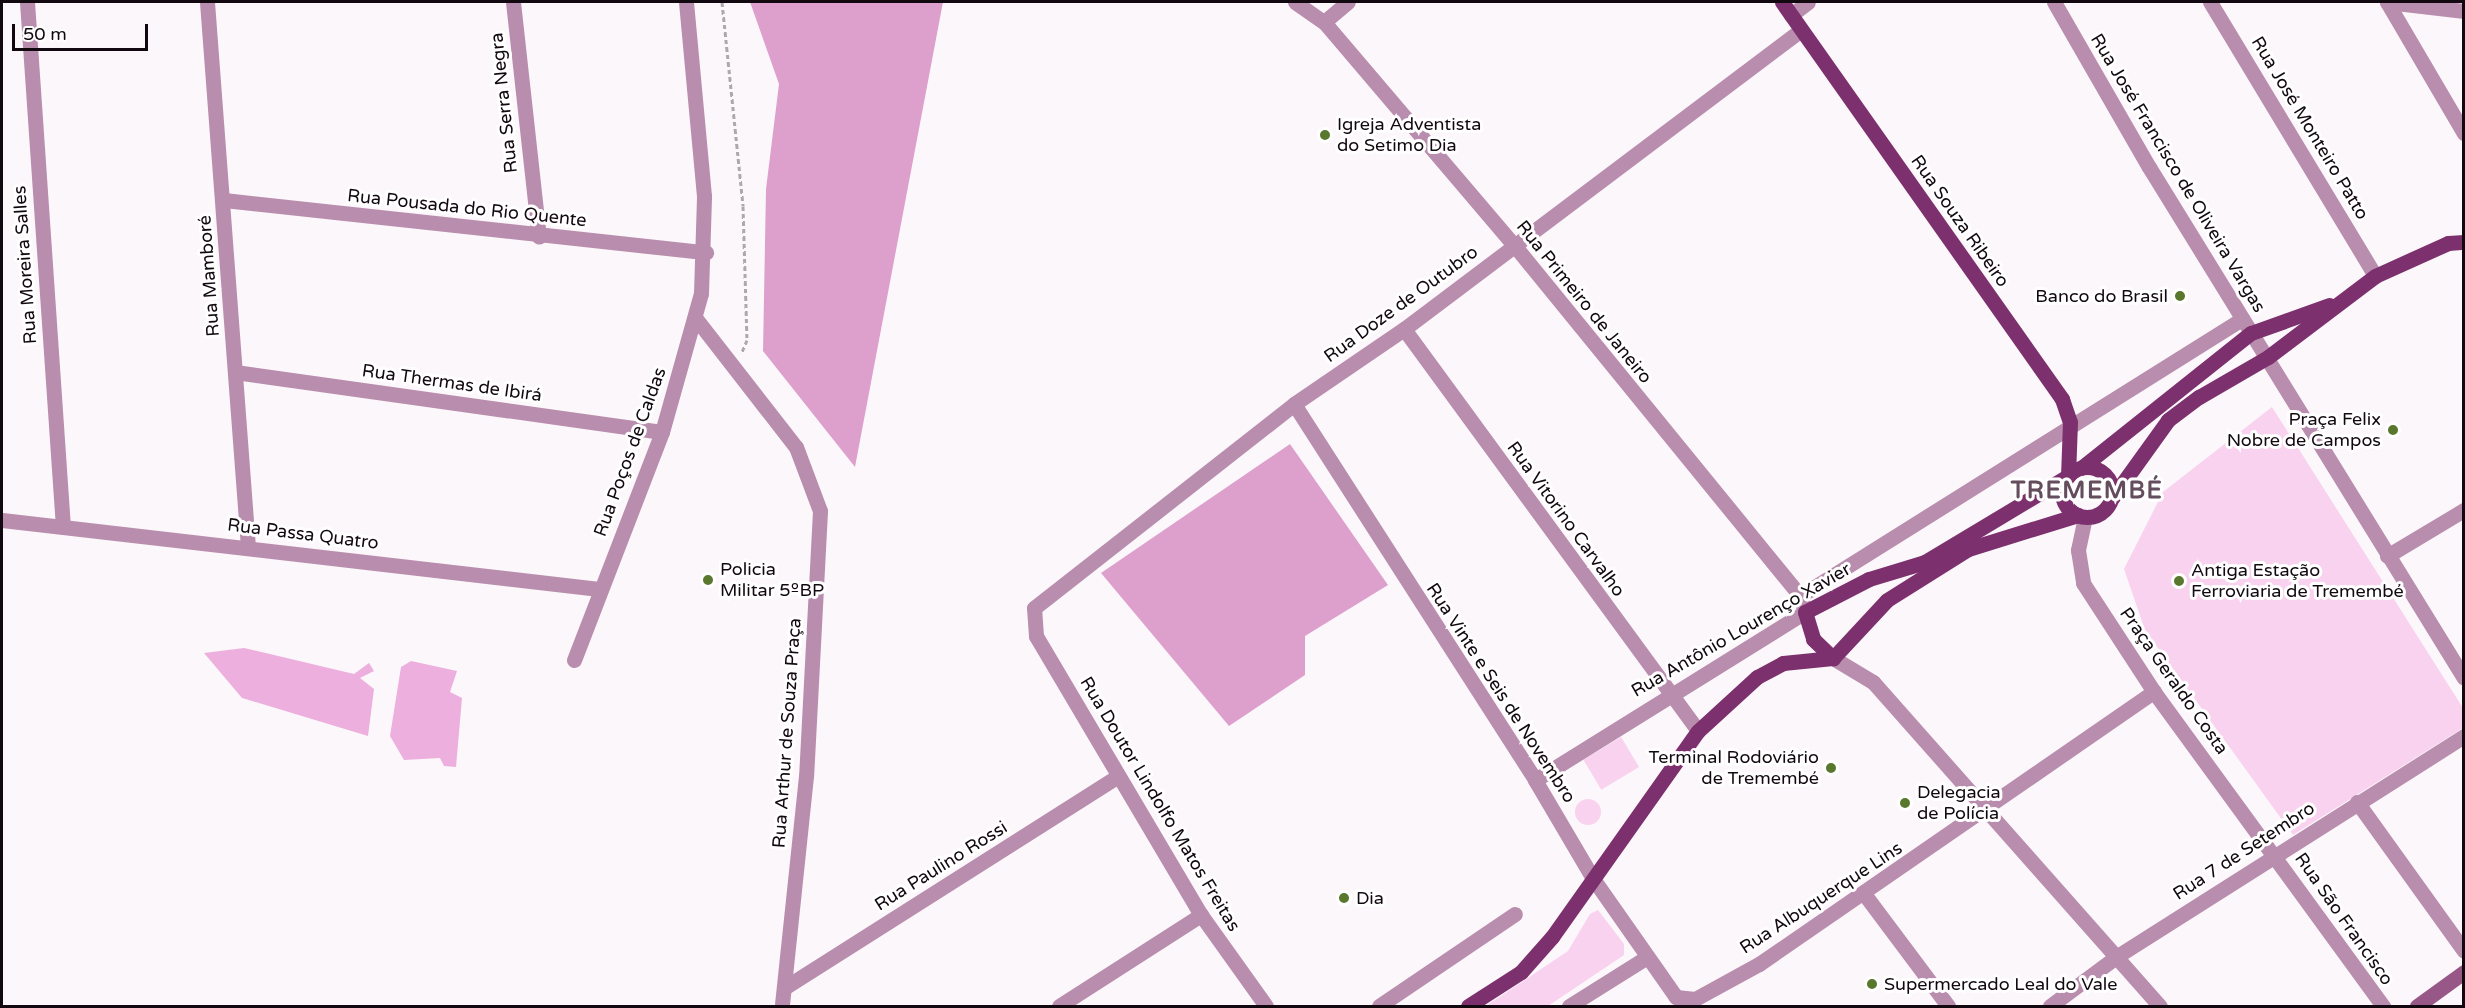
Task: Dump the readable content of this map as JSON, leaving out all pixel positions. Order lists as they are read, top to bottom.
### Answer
{
  "streets": {
    "main road": ["Rua Souza Ribeiro", "Rua Antônio Lourenço Xavier"],
    "street": [
      "Rua Serra Negra",
      "Rua José Monteiro Patto",
      "Rua José Francisco de Oliveira Vargas",
      "Rua Pousada do Rio Quente",
      "Rua Moreira Salles",
      "Rua Mamboré",
      "Rua Primeiro de Janeiro",
      "Rua Doze de Outubro",
      "Rua Thermas de Ibirá",
      "Rua Poços de Caldas",
      "Rua Vitorino Carvalho",
      "Rua Passa Quatro",
      "Praça Geraldo Costa",
      "Rua Vinte e Seis de Novembro",
      "Rua Arthur de Souza Praça",
      "Rua Doutor Lindolfo Matos Freitas",
      "Rua 7 de Setembro",
      "Rua Paulino Rossi",
      "Rua Albuquerque Lins",
      "Rua São Francisco"
    ]
  },
  "crossings": [
    ["Rua Serra Negra", "Rua Pousada do Rio Quente"],
    ["Rua Pousada do Rio Quente", "Rua Mamboré"],
    ["Rua Pousada do Rio Quente", "Rua Poços de Caldas"],
    ["Rua Souza Ribeiro", "Rua Doze de Outubro"],
    ["Rua Souza Ribeiro", "Rua Antônio Lourenço Xavier"],
    ["Rua Souza Ribeiro", "Praça Geraldo Costa"],
    ["Rua Moreira Salles", "Rua Passa Quatro"],
    ["Rua Mamboré", "Rua Thermas de Ibirá"],
    ["Rua Mamboré", "Rua Passa Quatro"],
    ["Rua Primeiro de Janeiro", "Rua Doze de Outubro"],
    ["Rua Primeiro de Janeiro", "Rua Antônio Lourenço Xavier"],
    ["Rua Doze de Outubro", "Rua Vitorino Carvalho"],
    ["Rua Doze de Outubro", "Rua Vinte e Seis de Novembro"],
    ["Rua Doze de Outubro", "Rua Doutor Lindolfo Matos Freitas"],
    ["Rua Thermas de Ibirá", "Rua Poços de Caldas"],
    ["Rua Poços de Caldas", "Rua Passa Quatro"],
    ["Rua Poços de Caldas", "Rua Arthur de Souza Praça"],
    ["Rua Vitorino Carvalho", "Rua Antônio Lourenço Xavier"],
    ["Rua Antônio Lourenço Xavier", "Praça Geraldo Costa"],
    ["Rua Antônio Lourenço Xavier", "Rua Vinte e Seis de Novembro"],
    ["Praça Geraldo Costa", "Rua 7 de Setembro"],
    ["Praça Geraldo Costa", "Rua Albuquerque Lins"],
    ["Praça Geraldo Costa", "Rua São Francisco"],
    ["Rua Vinte e Seis de Novembro", "Rua Albuquerque Lins"],
    ["Rua Arthur de Souza Praça", "Rua Paulino Rossi"],
    ["Rua Doutor Lindolfo Matos Freitas", "Rua Paulino Rossi"],
    ["Rua 7 de Setembro", "Rua São Francisco"]
  ],
  "districts": ["TREMEMBÉ"],
  "places": [
    "Igreja Adventista do Setimo Dia",
    "Banco do Brasil",
    "Praça Felix Nobre de Campos",
    "Policia Militar 5ºBP",
    "Antiga Estação Ferroviaria de Tremembé",
    "Terminal Rodoviário de Tremembé",
    "Delegacia de Polícia",
    "Dia",
    "Supermercado Leal do Vale"
  ],
  "scale_bar": "50 m"
}
